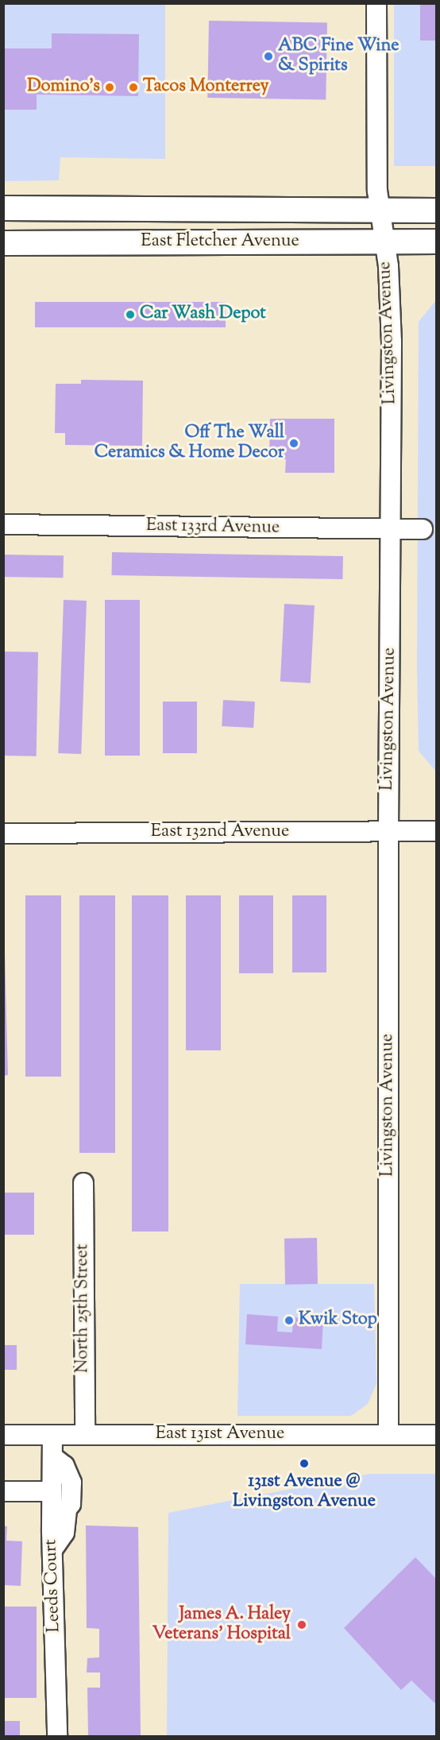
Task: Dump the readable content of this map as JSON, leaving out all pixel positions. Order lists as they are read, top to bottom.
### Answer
{
  "streets": {
    "main road": ["East Fletcher Avenue"],
    "street": [
      "Livingston Avenue",
      "East 133rd Avenue",
      "East 132nd Avenue",
      "North 25th Street",
      "East 131st Avenue",
      "Leeds Court"
    ]
  },
  "crossings": [
    ["East Fletcher Avenue", "Livingston Avenue"],
    ["Livingston Avenue", "East 133rd Avenue"],
    ["Livingston Avenue", "East 132nd Avenue"],
    ["Livingston Avenue", "East 131st Avenue"],
    ["North 25th Street", "East 131st Avenue"],
    ["East 131st Avenue", "Leeds Court"]
  ],
  "places": [
    "ABC Fine Wine & Spirits",
    "Domino's",
    "Tacos Monterrey",
    "Car Wash Depot",
    "Off The Wall Ceramics & Home Decor",
    "Kwik Stop",
    "131st Avenue @ Livingston Avenue",
    "James A. Haley Veterans' Hospital"
  ]
}
